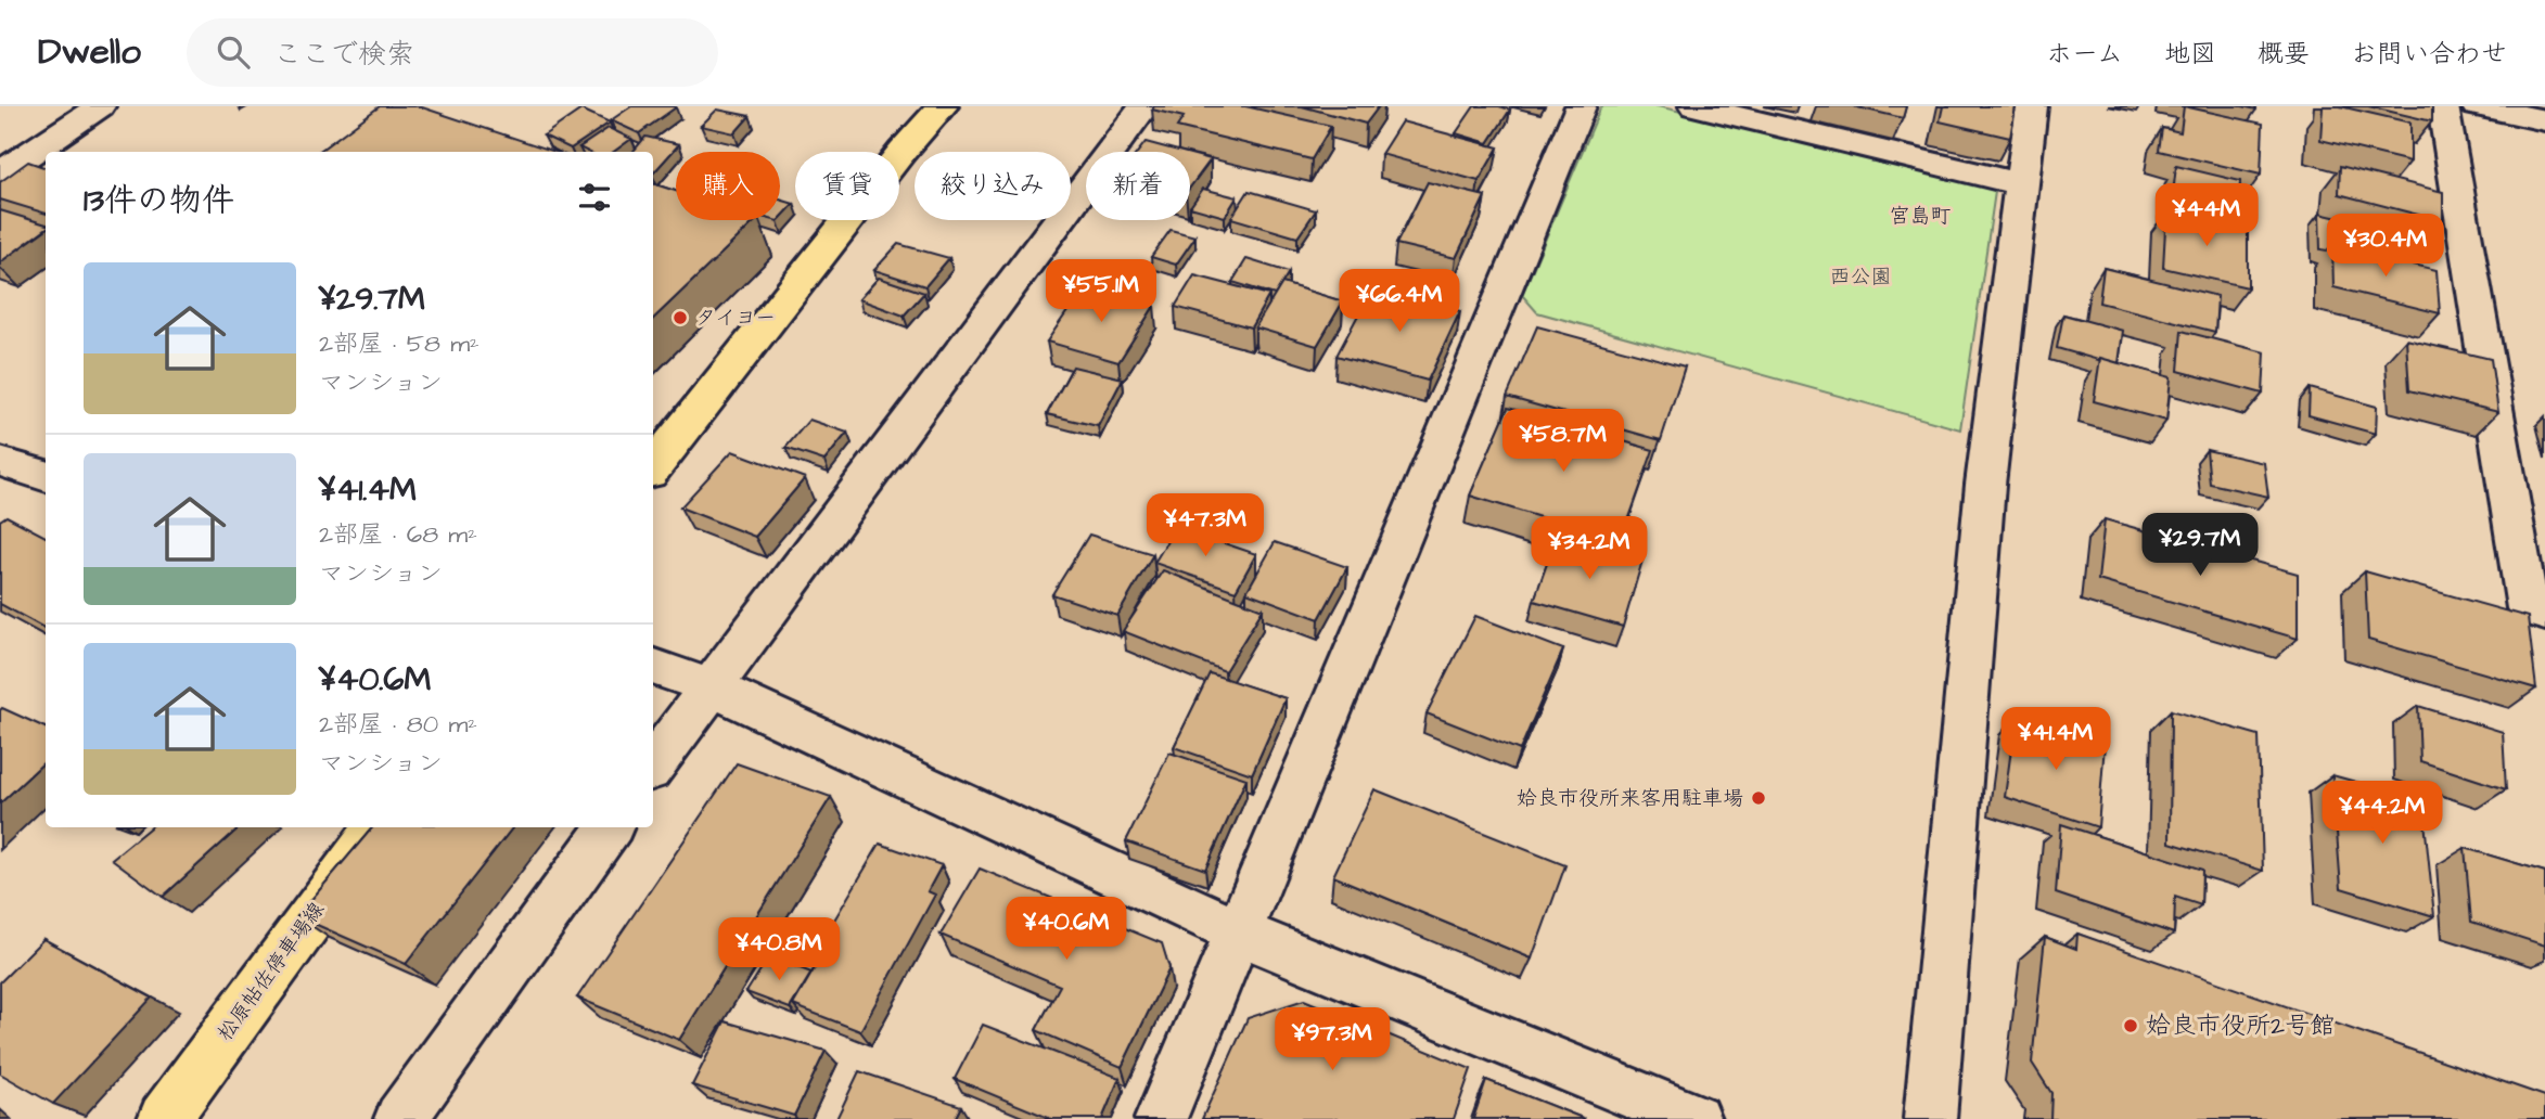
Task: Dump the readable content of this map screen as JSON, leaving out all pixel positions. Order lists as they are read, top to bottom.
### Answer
{
  "streets": {
    "main road": ["松原帖佐停車場線"]
  },
  "districts": ["宮島町"],
  "parks": ["西公園"],
  "places": ["タイヨー", "姶良市役所来客用駐車場", "姶良市役所2号館"],
  "page": {
    "header": "Dwello",
    "search": "ここで検索",
    "nav": [
      "ホーム",
      "地図",
      "概要",
      "お問い合わせ"
    ],
    "chip": [
      "購入",
      "賃貸",
      "絞り込み",
      "新着"
    ],
    "heading": "13件の物件",
    "price": [
      "¥44M",
      "¥30.4M",
      "¥55.1M",
      "¥66.4M",
      "¥58.7M",
      "¥47.3M",
      "¥29.7M",
      "¥34.2M",
      "¥41.4M",
      "¥44.2M",
      "¥40.6M",
      "¥40.8M",
      "¥97.3M"
    ],
    "list": [
      {
        "name": "¥29.7M",
        "note": "2部屋 · 58 m² · マンション"
      },
      {
        "name": "¥41.4M",
        "note": "2部屋 · 68 m² · マンション"
      },
      {
        "name": "¥40.6M",
        "note": "2部屋 · 80 m² · マンション"
      }
    ]
  }
}
